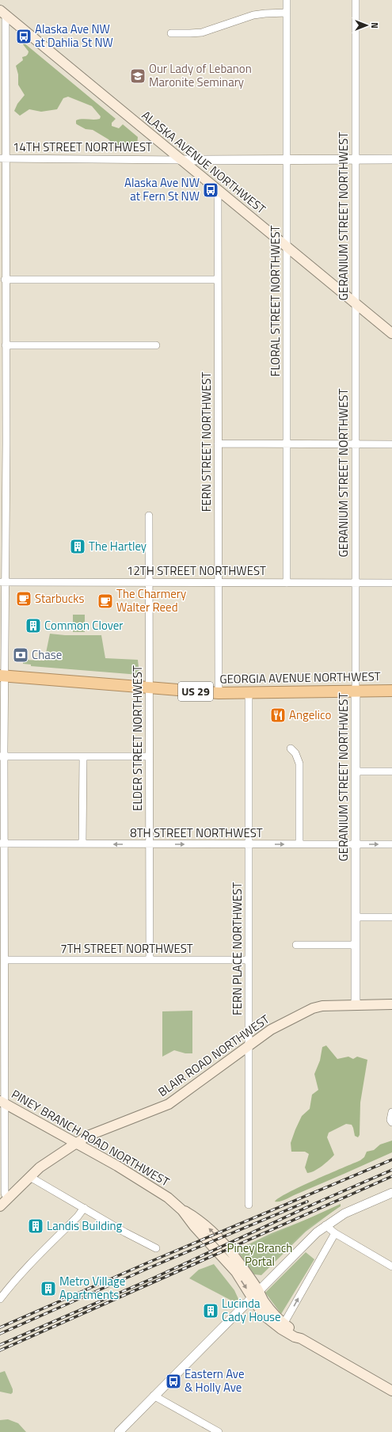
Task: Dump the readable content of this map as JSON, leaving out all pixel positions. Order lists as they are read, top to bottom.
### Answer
{
  "streets": {
    "highway": ["GEORGIA AVENUE NORTHWEST", "US 29"],
    "main road": ["ALASKA AVENUE NORTHWEST", "BLAIR ROAD NORTHWEST", "PINEY BRANCH ROAD NORTHWEST"],
    "street": [
      "14TH STREET NORTHWEST",
      "GERANIUM STREET NORTHWEST",
      "FLORAL STREET NORTHWEST",
      "FERN STREET NORTHWEST",
      "12TH STREET NORTHWEST",
      "ELDER STREET NORTHWEST",
      "8TH STREET NORTHWEST",
      "7TH STREET NORTHWEST",
      "FERN PLACE NORTHWEST"
    ]
  },
  "crossings": [
    ["14TH STREET NORTHWEST", "ALASKA AVENUE NORTHWEST"],
    ["14TH STREET NORTHWEST", "GERANIUM STREET NORTHWEST"],
    ["14TH STREET NORTHWEST", "FLORAL STREET NORTHWEST"],
    ["ALASKA AVENUE NORTHWEST", "GERANIUM STREET NORTHWEST"],
    ["ALASKA AVENUE NORTHWEST", "FLORAL STREET NORTHWEST"],
    ["ALASKA AVENUE NORTHWEST", "FERN STREET NORTHWEST"],
    ["GERANIUM STREET NORTHWEST", "12TH STREET NORTHWEST"],
    ["GERANIUM STREET NORTHWEST", "GEORGIA AVENUE NORTHWEST"],
    ["GERANIUM STREET NORTHWEST", "8TH STREET NORTHWEST"],
    ["GERANIUM STREET NORTHWEST", "BLAIR ROAD NORTHWEST"],
    ["FLORAL STREET NORTHWEST", "12TH STREET NORTHWEST"],
    ["FERN STREET NORTHWEST", "12TH STREET NORTHWEST"],
    ["FERN STREET NORTHWEST", "GEORGIA AVENUE NORTHWEST"],
    ["12TH STREET NORTHWEST", "ELDER STREET NORTHWEST"],
    ["GEORGIA AVENUE NORTHWEST", "ELDER STREET NORTHWEST"],
    ["GEORGIA AVENUE NORTHWEST", "FERN PLACE NORTHWEST"],
    ["ELDER STREET NORTHWEST", "8TH STREET NORTHWEST"],
    ["ELDER STREET NORTHWEST", "7TH STREET NORTHWEST"],
    ["8TH STREET NORTHWEST", "FERN PLACE NORTHWEST"],
    ["7TH STREET NORTHWEST", "FERN PLACE NORTHWEST"],
    ["FERN PLACE NORTHWEST", "BLAIR ROAD NORTHWEST"],
    ["BLAIR ROAD NORTHWEST", "PINEY BRANCH ROAD NORTHWEST"]
  ],
  "parks": ["Piney Branch Portal"],
  "places": {
    "bus stop": ["Alaska Ave NW at Dahlia St NW", "Alaska Ave NW at Fern St NW", "Eastern Ave & Holly Ave"],
    "school or university": ["Our Lady of Lebanon Maronite Seminary"],
    "building": [
      "The Hartley",
      "Common Clover",
      "Landis Building",
      "Metro Village Apartments",
      "Lucinda Cady House"
    ],
    "cafe": ["Starbucks", "The Charmery Walter Reed"],
    "bank": ["Chase"],
    "restaurant": ["Angelico"]
  },
  "north": "right"
}
